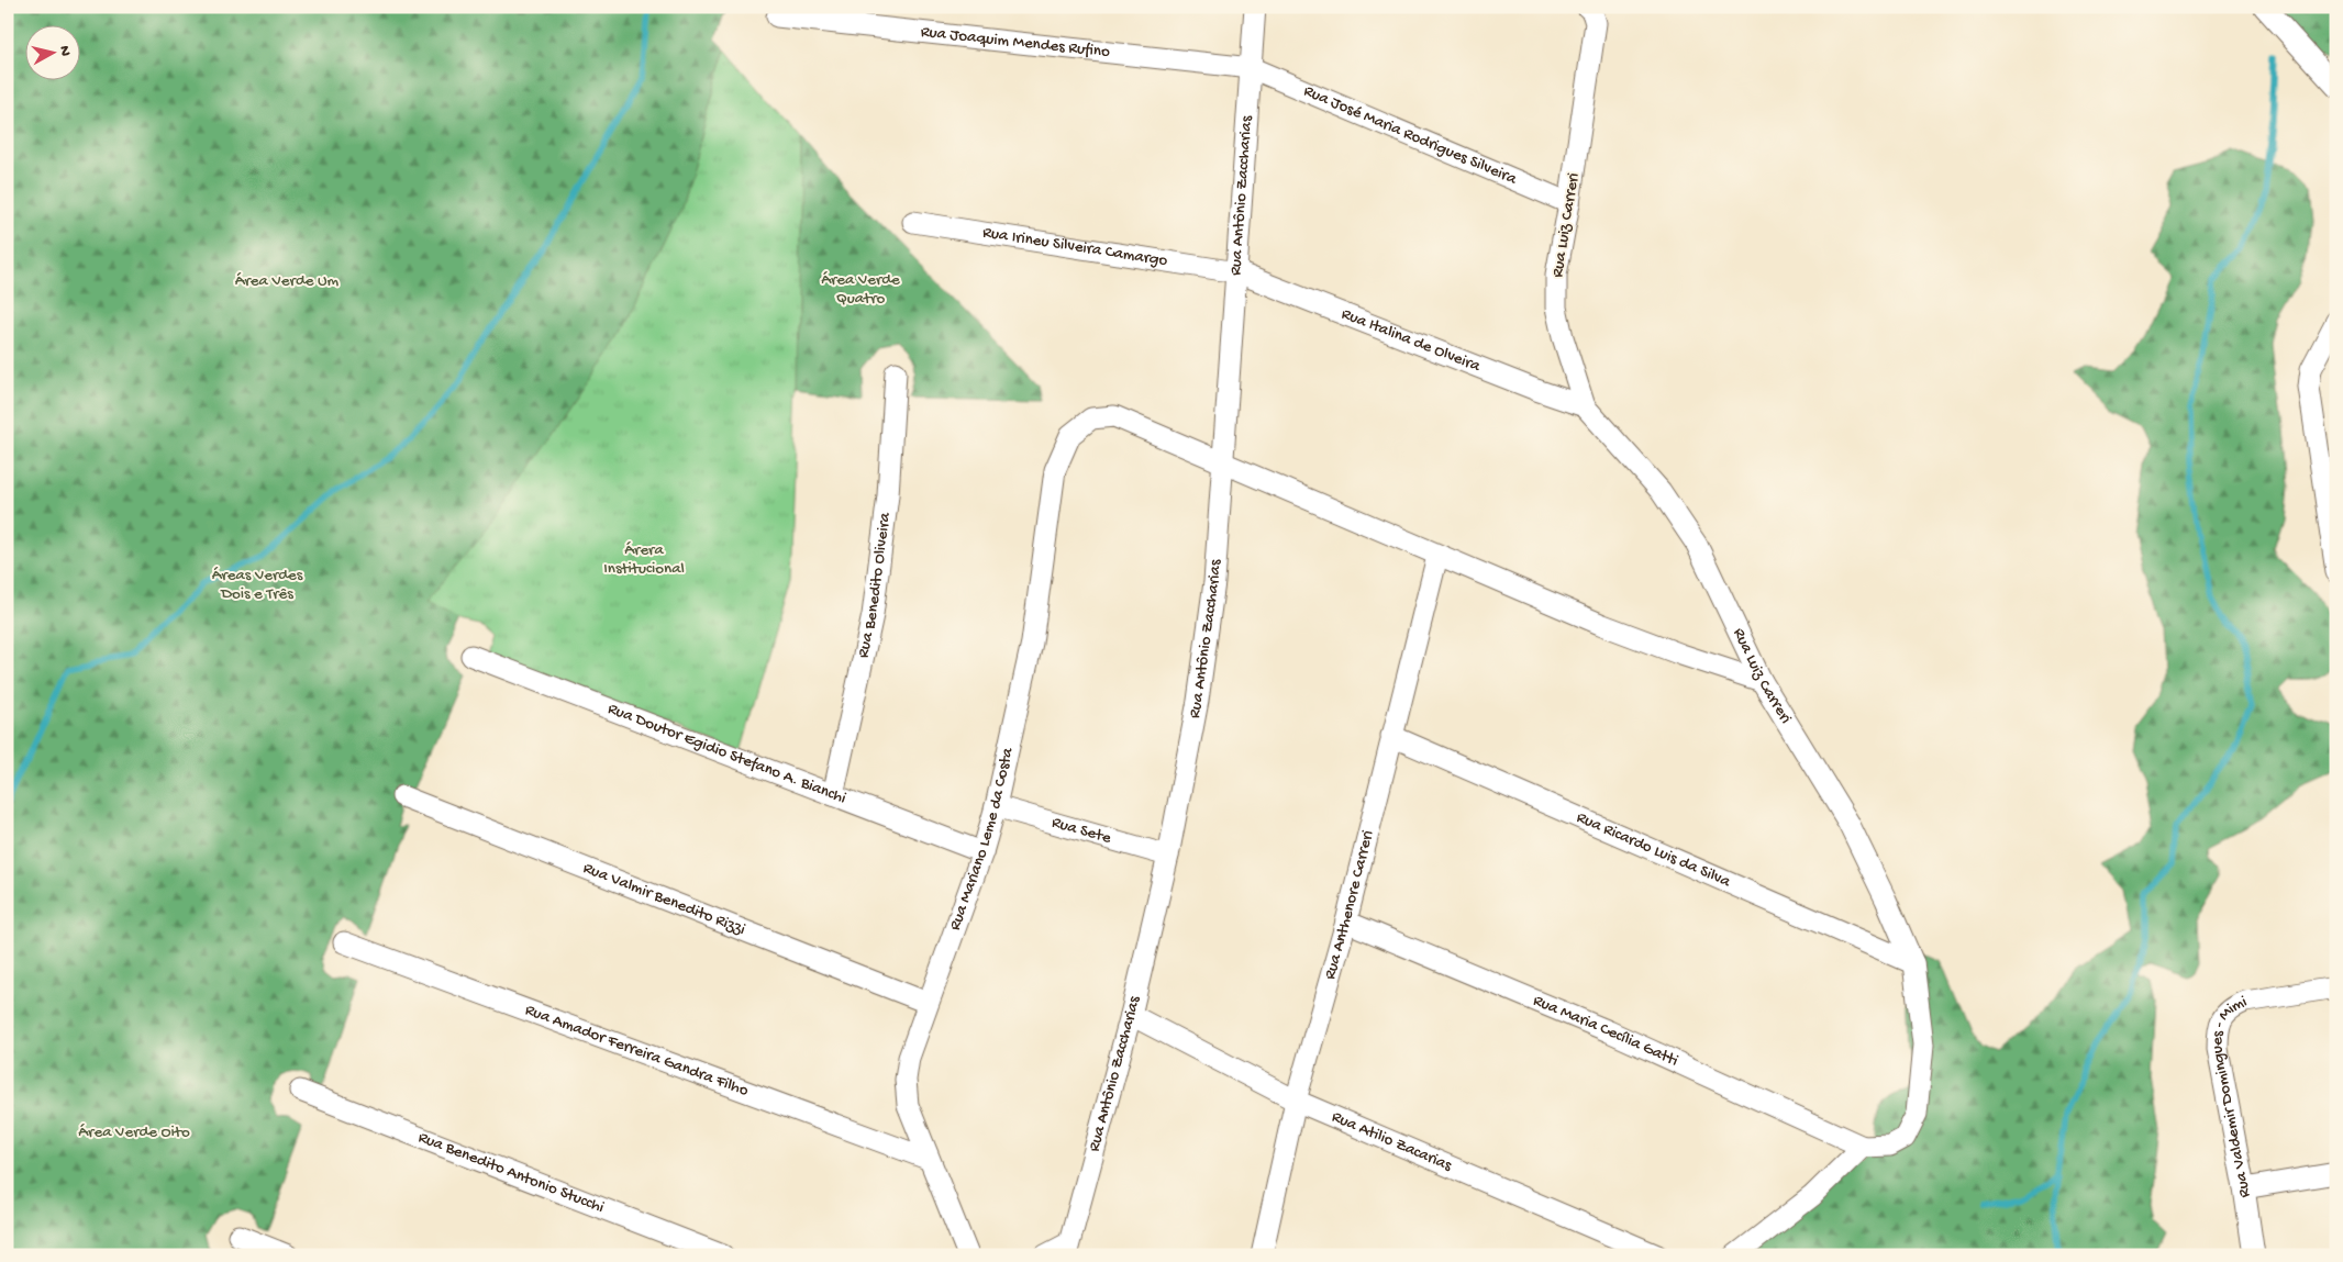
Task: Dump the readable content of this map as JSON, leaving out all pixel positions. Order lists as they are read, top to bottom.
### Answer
{
  "streets": {
    "street": [
      "Rua Joaquim Mendes Rufino",
      "Rua José Maria Rodrigues Silveira",
      "Rua Antônio Zaccharias",
      "Rua Luiz Carreri",
      "Rua Irineu Silveira Camargo",
      "Rua Italina de Olveira",
      "Rua Benedito Oliveira",
      "Rua Doutor Egidio Stefano A. Bianchi",
      "Rua Sete",
      "Rua Mariano Leme da Costa",
      "Rua Ricardo Luis da Silva",
      "Rua Valmir Benedito Rizzi",
      "Rua Anthenore Carreri",
      "Rua Maria Cecília Gatti",
      "Rua Amador Ferreira Gandra Filho",
      "Rua Valdemir Domingues - Mimi",
      "Rua Atilio Zacarias",
      "Rua Benedito Antonio Stucchi"
    ]
  },
  "crossings": [
    ["Rua Joaquim Mendes Rufino", "Rua José Maria Rodrigues Silveira"],
    ["Rua Joaquim Mendes Rufino", "Rua Antônio Zaccharias"],
    ["Rua José Maria Rodrigues Silveira", "Rua Antônio Zaccharias"],
    ["Rua José Maria Rodrigues Silveira", "Rua Luiz Carreri"],
    ["Rua Antônio Zaccharias", "Rua Irineu Silveira Camargo"],
    ["Rua Antônio Zaccharias", "Rua Italina de Olveira"],
    ["Rua Antônio Zaccharias", "Rua Sete"],
    ["Rua Antônio Zaccharias", "Rua Mariano Leme da Costa"],
    ["Rua Antônio Zaccharias", "Rua Atilio Zacarias"],
    ["Rua Luiz Carreri", "Rua Italina de Olveira"],
    ["Rua Luiz Carreri", "Rua Ricardo Luis da Silva"],
    ["Rua Luiz Carreri", "Rua Maria Cecília Gatti"],
    ["Rua Irineu Silveira Camargo", "Rua Italina de Olveira"],
    ["Rua Benedito Oliveira", "Rua Doutor Egidio Stefano A. Bianchi"],
    ["Rua Doutor Egidio Stefano A. Bianchi", "Rua Mariano Leme da Costa"],
    ["Rua Sete", "Rua Mariano Leme da Costa"],
    ["Rua Mariano Leme da Costa", "Rua Valmir Benedito Rizzi"],
    ["Rua Mariano Leme da Costa", "Rua Amador Ferreira Gandra Filho"],
    ["Rua Ricardo Luis da Silva", "Rua Anthenore Carreri"],
    ["Rua Anthenore Carreri", "Rua Maria Cecília Gatti"],
    ["Rua Anthenore Carreri", "Rua Atilio Zacarias"]
  ],
  "parks": [
    "Área Verde Quatro",
    "Área Verde Um",
    "Árera Institucional",
    "Áreas Verdes Dois e Três",
    "Área Verde Oito"
  ],
  "north": "right"
}
